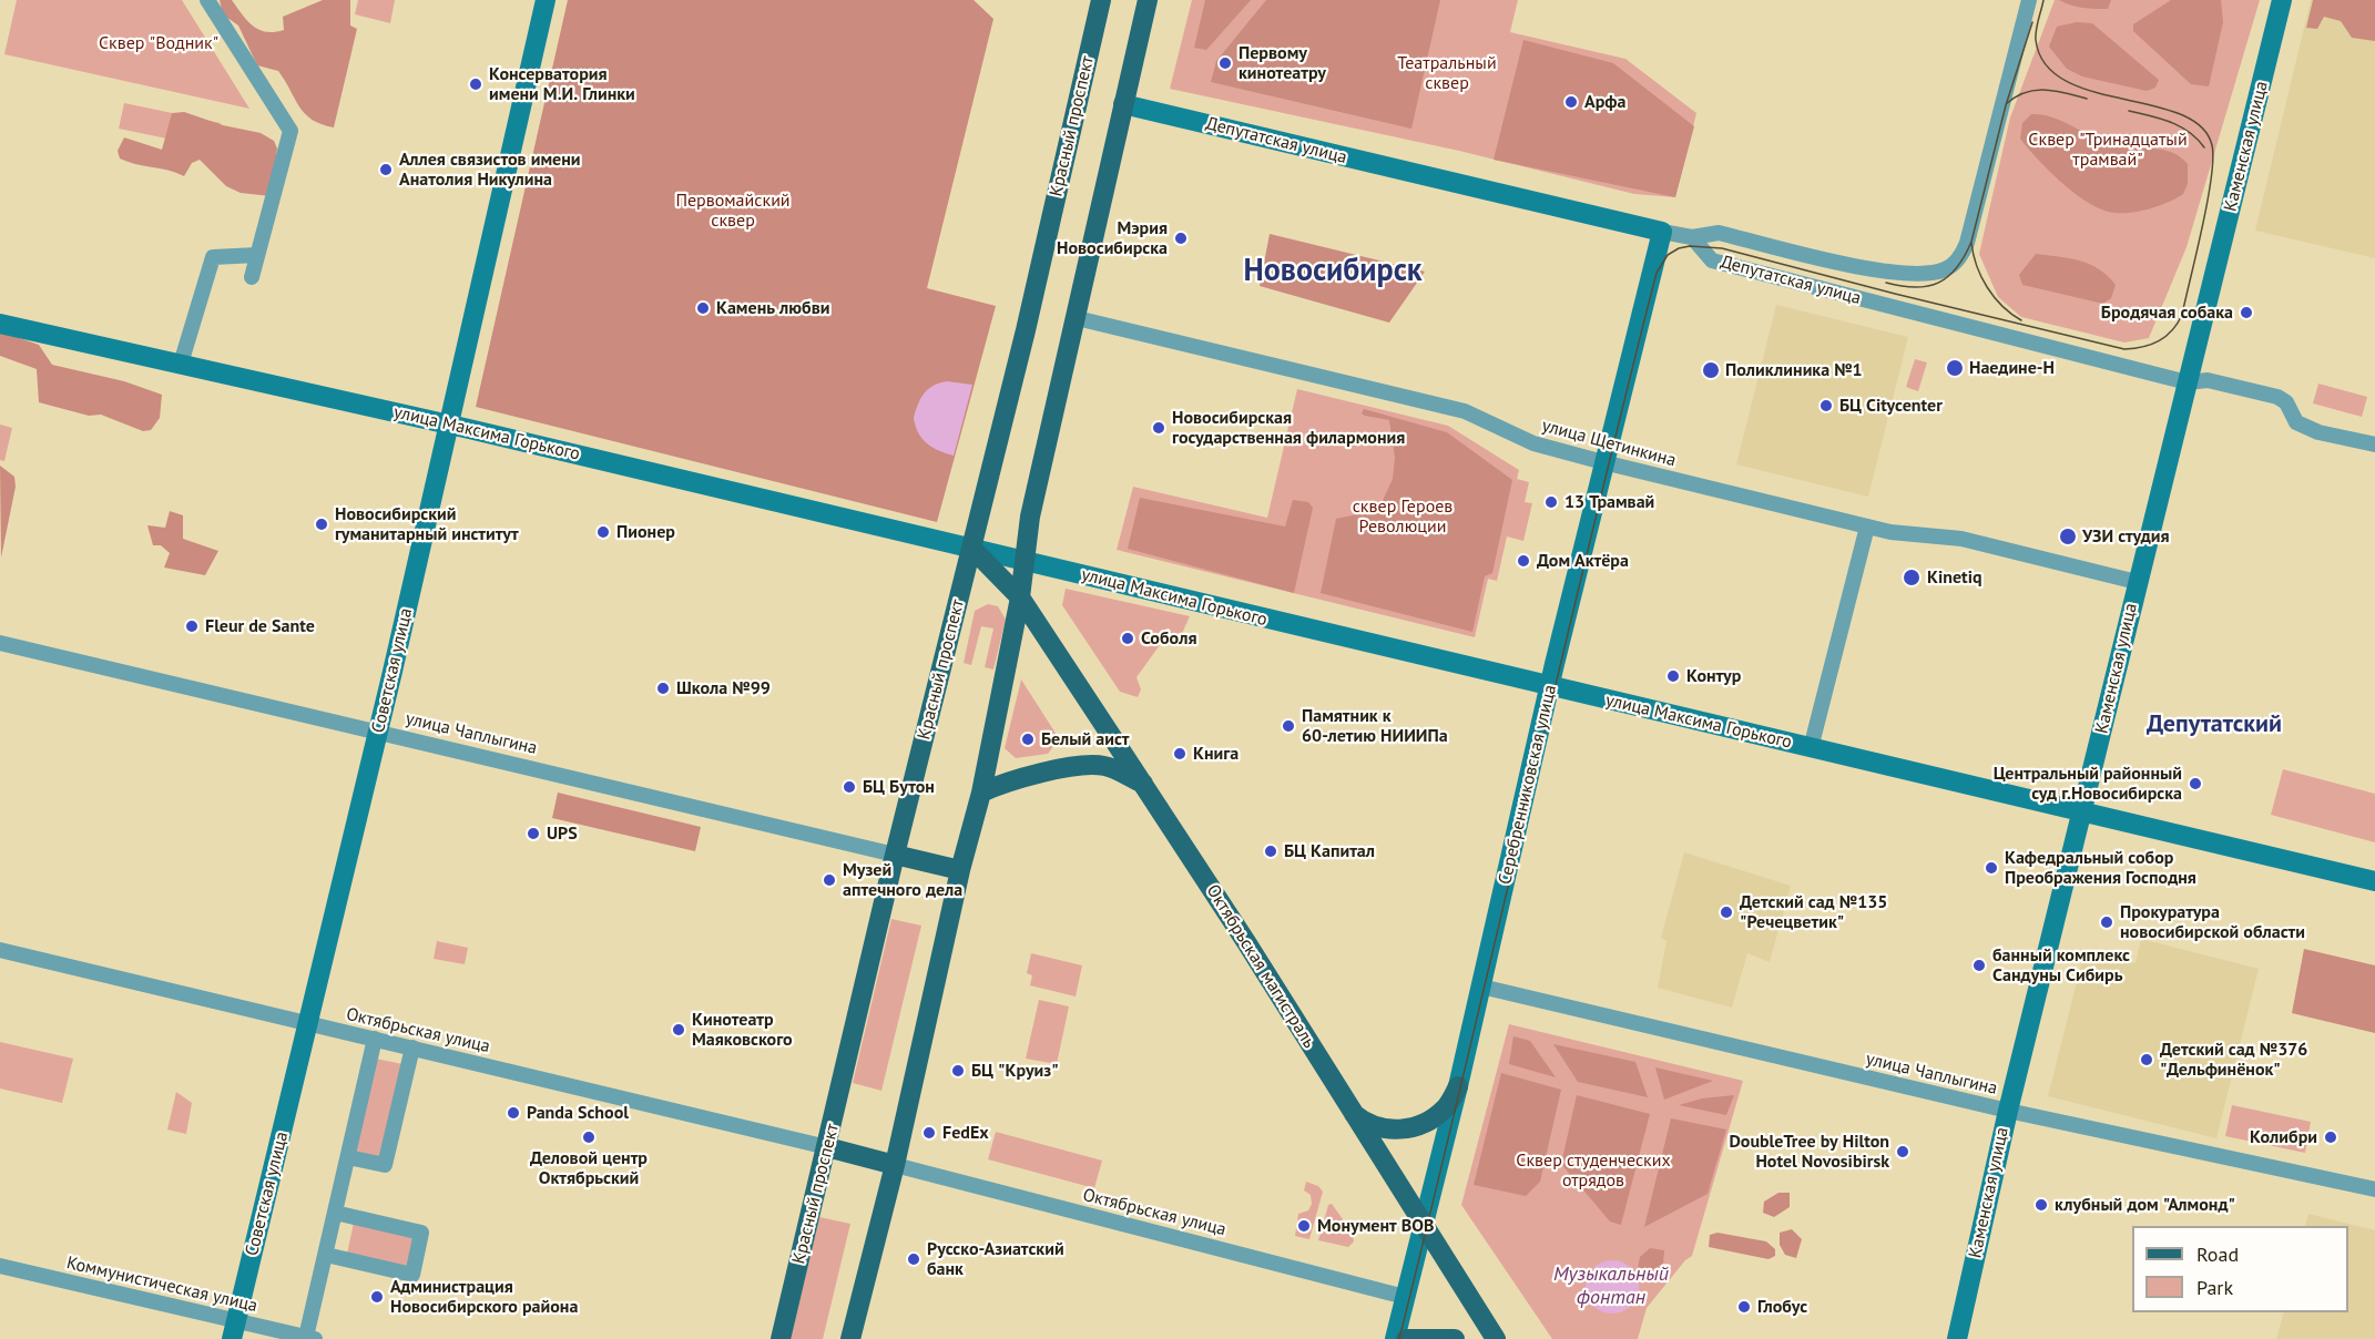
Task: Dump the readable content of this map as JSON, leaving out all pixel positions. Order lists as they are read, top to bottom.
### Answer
{
  "streets": {
    "main road": ["Красный проспект", "Октябрьская магистраль"],
    "street": [
      "Депутатская улица",
      "Каменская улица",
      "улица Максима Горького",
      "улица Щетинкина",
      "Советская улица",
      "улица Чаплыгина",
      "Серебренниковская улица",
      "Октябрьская улица",
      "Коммунистическая улица"
    ]
  },
  "crossings": [
    ["Красный проспект", "улица Максима Горького"],
    ["Красный проспект", "улица Чаплыгина"],
    ["Красный проспект", "Октябрьская магистраль"],
    ["Красный проспект", "Октябрьская улица"],
    ["Депутатская улица", "Каменская улица"],
    ["Депутатская улица", "Серебренниковская улица"],
    ["Каменская улица", "улица Максима Горького"],
    ["Каменская улица", "улица Щетинкина"],
    ["Каменская улица", "улица Чаплыгина"],
    ["улица Максима Горького", "Советская улица"],
    ["улица Максима Горького", "Серебренниковская улица"],
    ["улица Максима Горького", "Октябрьская магистраль"],
    ["улица Щетинкина", "Серебренниковская улица"],
    ["Советская улица", "улица Чаплыгина"],
    ["Советская улица", "Октябрьская улица"],
    ["Советская улица", "Коммунистическая улица"],
    ["улица Чаплыгина", "Серебренниковская улица"],
    ["Серебренниковская улица", "Октябрьская магистраль"],
    ["Серебренниковская улица", "Октябрьская улица"]
  ],
  "districts": ["Новосибирск", "Депутатский"],
  "water": ["Музыкальный фонтан"],
  "parks": [
    "Сквер \"Водник\"",
    "Театральный сквер",
    "Сквер \"Тринадцатый трамвай\"",
    "Первомайский сквер",
    "сквер Героев Революции",
    "Сквер студенческих отрядов"
  ],
  "places": [
    "Первому кинотеатру",
    "Консерватория имени М.И. Глинки",
    "Арфа",
    "Аллея связистов имени Анатолия Никулина",
    "Мэрия Новосибирска",
    "Камень любви",
    "Бродячая собака",
    "Наедине-Н",
    "Поликлиника №1",
    "БЦ Citycenter",
    "Новосибирская государственная филармония",
    "13 Трамвай",
    "Новосибирский гуманитарный институт",
    "Пионер",
    "УЗИ студия",
    "Дом Актёра",
    "Kinetiq",
    "Fleur de Sante",
    "Соболя",
    "Контур",
    "Школа №99",
    "Памятник к 60-летию НИИИПа",
    "Белый аист",
    "Книга",
    "Центральный районный суд г.Новосибирска",
    "БЦ Бутон",
    "UPS",
    "БЦ Капитал",
    "Кафедральный собор Преображения Господня",
    "Музей аптечного дела",
    "Детский сад №135 \"Речецветик\"",
    "Прокуратура новосибирской области",
    "банный комплекс Сандуны Сибирь",
    "Кинотеатр Маяковского",
    "Детский сад №376 \"Дельфинёнок\"",
    "БЦ \"Круиз\"",
    "Panda School",
    "FedEx",
    "Деловой центр Октябрьский",
    "Колибри",
    "DoubleTree by Hilton Hotel Novosibirsk",
    "клубный дом \"Алмонд\"",
    "Монумент ВОВ",
    "Русско-Азиатский банк",
    "Администрация Новосибирского района",
    "Глобус"
  ],
  "legend": ["Road", "Park"]
}
